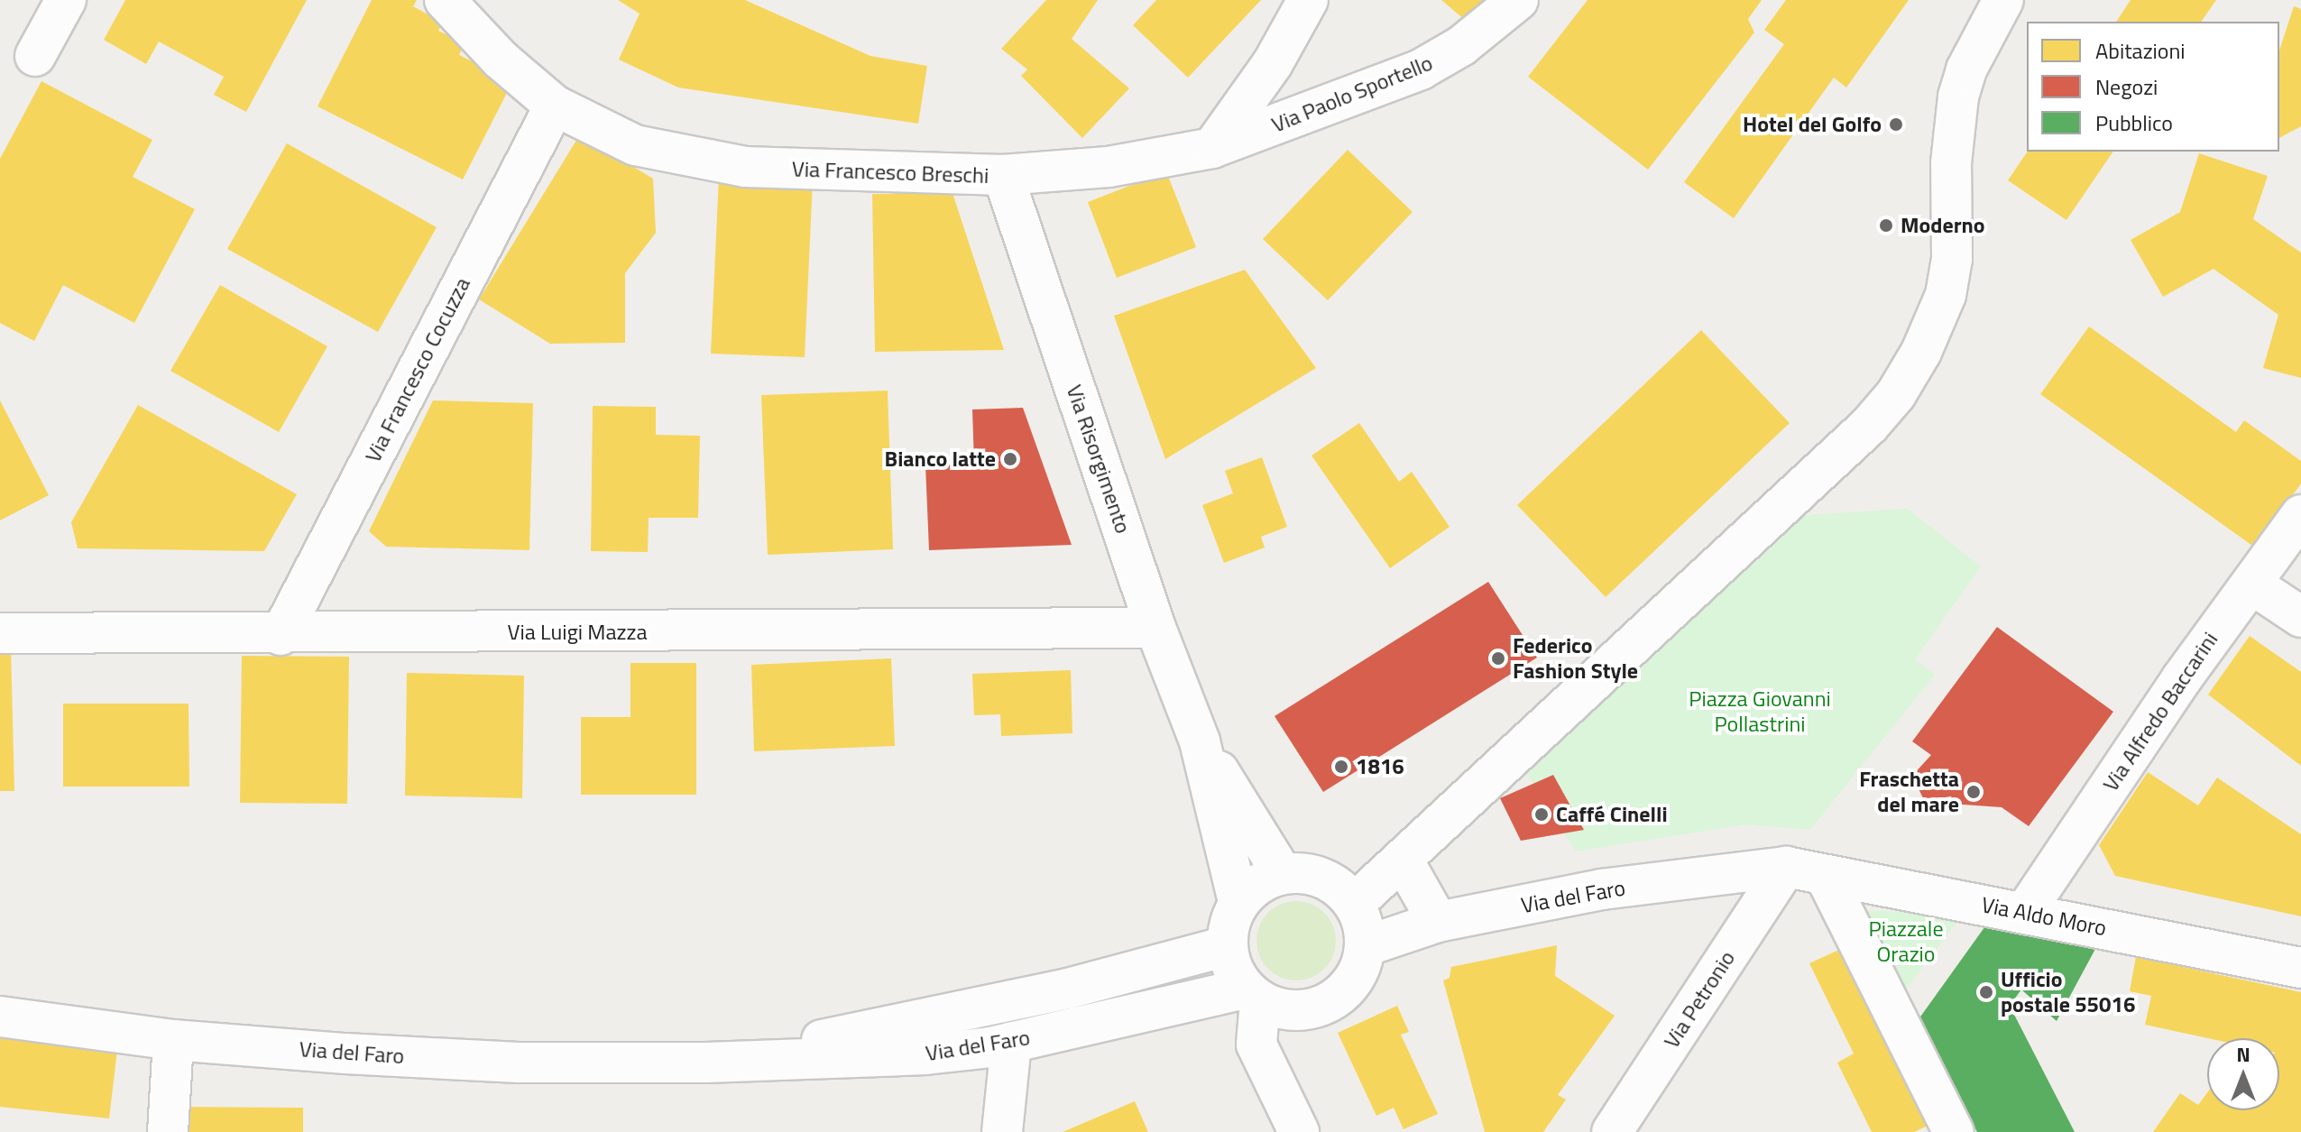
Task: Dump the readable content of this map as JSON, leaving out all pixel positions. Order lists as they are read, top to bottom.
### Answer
{
  "streets": {
    "street": [
      "Via Paolo Sportello",
      "Via Francesco Breschi",
      "Via Francesco Cocuzza",
      "Via Risorgimento",
      "Via Luigi Mazza",
      "Via Alfredo Baccarini",
      "Via del Faro",
      "Via Aldo Moro",
      "Via Petronio"
    ]
  },
  "crossings": [
    ["Via Paolo Sportello", "Via Francesco Breschi"],
    ["Via Francesco Breschi", "Via Francesco Cocuzza"],
    ["Via Francesco Breschi", "Via Risorgimento"],
    ["Via Francesco Cocuzza", "Via Luigi Mazza"],
    ["Via Risorgimento", "Via Luigi Mazza"],
    ["Via Risorgimento", "Via del Faro"],
    ["Via Alfredo Baccarini", "Via Aldo Moro"],
    ["Via del Faro", "Via Aldo Moro"],
    ["Via del Faro", "Via Petronio"],
    ["Via Aldo Moro", "Via Petronio"]
  ],
  "parks": ["Piazza Giovanni Pollastrini", "Piazzale Orazio"],
  "places": [
    "Hotel del Golfo",
    "Moderno",
    "Bianco latte",
    "Federico Fashion Style",
    "1816",
    "Fraschetta del mare",
    "Caffé Cinelli",
    "Ufficio postale 55016"
  ],
  "legend": ["Abitazioni", "Negozi", "Pubblico"],
  "north": "top"
}
